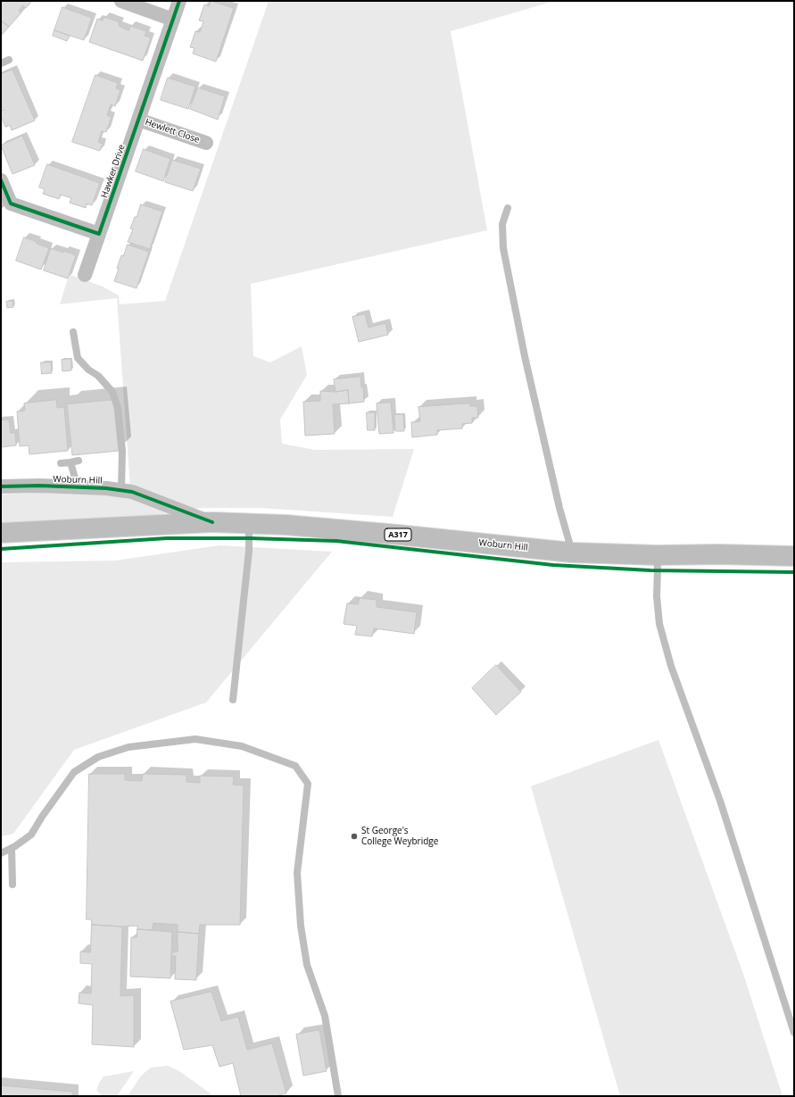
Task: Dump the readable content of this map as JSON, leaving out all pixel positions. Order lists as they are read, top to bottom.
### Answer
{
  "streets": {
    "main road": ["Woburn Hill", "A317"],
    "street": ["Hewlett Close", "Hawker Drive"]
  },
  "crossings": [
    ["Hewlett Close", "Hawker Drive"]
  ],
  "places": ["St George's College Weybridge"]
}
